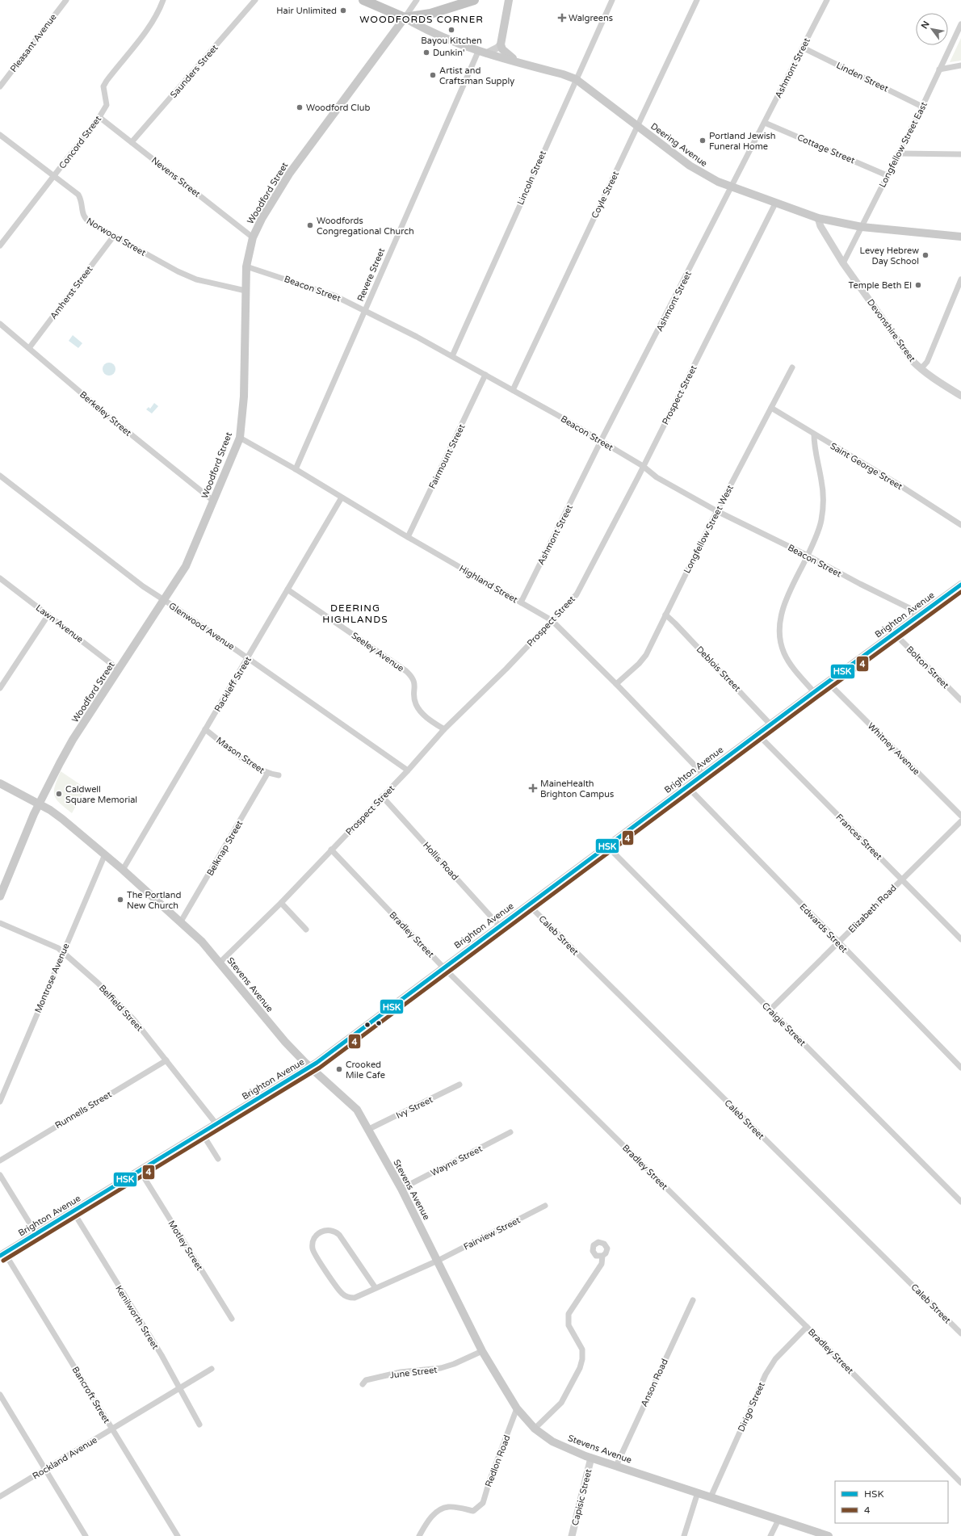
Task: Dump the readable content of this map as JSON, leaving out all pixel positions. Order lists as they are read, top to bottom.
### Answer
{
  "streets": {
    "main road": [
      "Deering Avenue",
      "Woodford Street",
      "Brighton Avenue",
      "Stevens Avenue"
    ],
    "street": [
      "Pleasant Avenue",
      "Ashmont Street",
      "Saunders Street",
      "Linden Street",
      "Concord Street",
      "Longfellow Street East",
      "Cottage Street",
      "Nevens Street",
      "Lincoln Street",
      "Coyle Street",
      "Norwood Street",
      "Revere Street",
      "Beacon Street",
      "Amherst Street",
      "Devonshire Street",
      "Prospect Street",
      "Berkeley Street",
      "Fairmount Street",
      "Saint George Street",
      "Longfellow Street West",
      "Highland Street",
      "Lawn Avenue",
      "Glenwood Avenue",
      "Seeley Avenue",
      "Bolton Street",
      "Deblois Street",
      "Rackleff Street",
      "Whitney Avenue",
      "Mason Street",
      "Frances Street",
      "Belknap Street",
      "Hollis Road",
      "Elizabeth Road",
      "Edwards Street",
      "Bradley Street",
      "Caleb Street",
      "Montrose Avenue",
      "Belfield Street",
      "Craigie Street",
      "Ivy Street",
      "Runnells Street",
      "Wayne Street",
      "Fairview Street",
      "Motley Street",
      "Kenilworth Street",
      "June Street",
      "Anson Road",
      "Bancroft Street",
      "Dirigo Street",
      "Rockland Avenue",
      "Redlon Road",
      "Capisic Street"
    ]
  },
  "crossings": [
    ["Ashmont Street", "Linden Street"],
    ["Ashmont Street", "Deering Avenue"],
    ["Ashmont Street", "Cottage Street"],
    ["Ashmont Street", "Beacon Street"],
    ["Ashmont Street", "Highland Street"],
    ["Saunders Street", "Nevens Street"],
    ["Linden Street", "Longfellow Street East"],
    ["Concord Street", "Nevens Street"],
    ["Concord Street", "Norwood Street"],
    ["Deering Avenue", "Longfellow Street East"],
    ["Deering Avenue", "Lincoln Street"],
    ["Deering Avenue", "Woodford Street"],
    ["Deering Avenue", "Coyle Street"],
    ["Deering Avenue", "Revere Street"],
    ["Deering Avenue", "Devonshire Street"],
    ["Deering Avenue", "Prospect Street"],
    ["Longfellow Street East", "Cottage Street"],
    ["Longfellow Street East", "Devonshire Street"],
    ["Nevens Street", "Woodford Street"],
    ["Lincoln Street", "Beacon Street"],
    ["Woodford Street", "Norwood Street"],
    ["Woodford Street", "Beacon Street"],
    ["Woodford Street", "Berkeley Street"],
    ["Woodford Street", "Highland Street"],
    ["Woodford Street", "Lawn Avenue"],
    ["Woodford Street", "Glenwood Avenue"],
    ["Woodford Street", "Stevens Avenue"],
    ["Coyle Street", "Beacon Street"],
    ["Norwood Street", "Amherst Street"],
    ["Revere Street", "Beacon Street"],
    ["Revere Street", "Highland Street"],
    ["Beacon Street", "Prospect Street"],
    ["Beacon Street", "Fairmount Street"],
    ["Beacon Street", "Longfellow Street West"],
    ["Beacon Street", "Brighton Avenue"],
    ["Amherst Street", "Berkeley Street"],
    ["Prospect Street", "Highland Street"],
    ["Prospect Street", "Glenwood Avenue"],
    ["Prospect Street", "Seeley Avenue"],
    ["Prospect Street", "Hollis Road"],
    ["Prospect Street", "Bradley Street"],
    ["Prospect Street", "Stevens Avenue"],
    ["Fairmount Street", "Highland Street"],
    ["Saint George Street", "Longfellow Street West"],
    ["Longfellow Street West", "Highland Street"],
    ["Longfellow Street West", "Deblois Street"],
    ["Highland Street", "Brighton Avenue"],
    ["Highland Street", "Rackleff Street"],
    ["Brighton Avenue", "Bolton Street"],
    ["Brighton Avenue", "Deblois Street"],
    ["Brighton Avenue", "Whitney Avenue"],
    ["Brighton Avenue", "Frances Street"],
    ["Brighton Avenue", "Hollis Road"],
    ["Brighton Avenue", "Edwards Street"],
    ["Brighton Avenue", "Bradley Street"],
    ["Brighton Avenue", "Caleb Street"],
    ["Brighton Avenue", "Stevens Avenue"],
    ["Brighton Avenue", "Belfield Street"],
    ["Brighton Avenue", "Craigie Street"],
    ["Brighton Avenue", "Motley Street"],
    ["Brighton Avenue", "Kenilworth Street"],
    ["Brighton Avenue", "Bancroft Street"],
    ["Glenwood Avenue", "Rackleff Street"],
    ["Seeley Avenue", "Rackleff Street"],
    ["Rackleff Street", "Mason Street"],
    ["Rackleff Street", "Stevens Avenue"],
    ["Mason Street", "Belknap Street"],
    ["Frances Street", "Elizabeth Road"],
    ["Belknap Street", "Stevens Avenue"],
    ["Elizabeth Road", "Edwards Street"],
    ["Elizabeth Road", "Craigie Street"],
    ["Bradley Street", "Dirigo Street"],
    ["Montrose Avenue", "Stevens Avenue"],
    ["Montrose Avenue", "Belfield Street"],
    ["Stevens Avenue", "Ivy Street"],
    ["Stevens Avenue", "Wayne Street"],
    ["Stevens Avenue", "Fairview Street"],
    ["Stevens Avenue", "June Street"],
    ["Stevens Avenue", "Anson Road"],
    ["Stevens Avenue", "Dirigo Street"],
    ["Stevens Avenue", "Redlon Road"],
    ["Stevens Avenue", "Capisic Street"],
    ["Belfield Street", "Runnells Street"],
    ["Kenilworth Street", "Rockland Avenue"],
    ["Bancroft Street", "Rockland Avenue"]
  ],
  "districts": ["WOODFORDS CORNER", "DEERING HIGHLANDS"],
  "places": {
    "other": [
      "Hair Unlimited",
      "Bayou Kitchen",
      "Dunkin'",
      "Artist and Craftsman Supply",
      "Woodford Club",
      "Portland Jewish Funeral Home",
      "Woodfords Congregational Church",
      "Levey Hebrew Day School",
      "Temple Beth El",
      "Caldwell Square Memorial",
      "The Portland New Church",
      "Crooked Mile Cafe"
    ],
    "health": ["Walgreens", "MaineHealth Brighton Campus"]
  },
  "lines": ["transit line HSK", "transit line 4"],
  "legend": ["HSK", "4"],
  "north": "top left"
}
